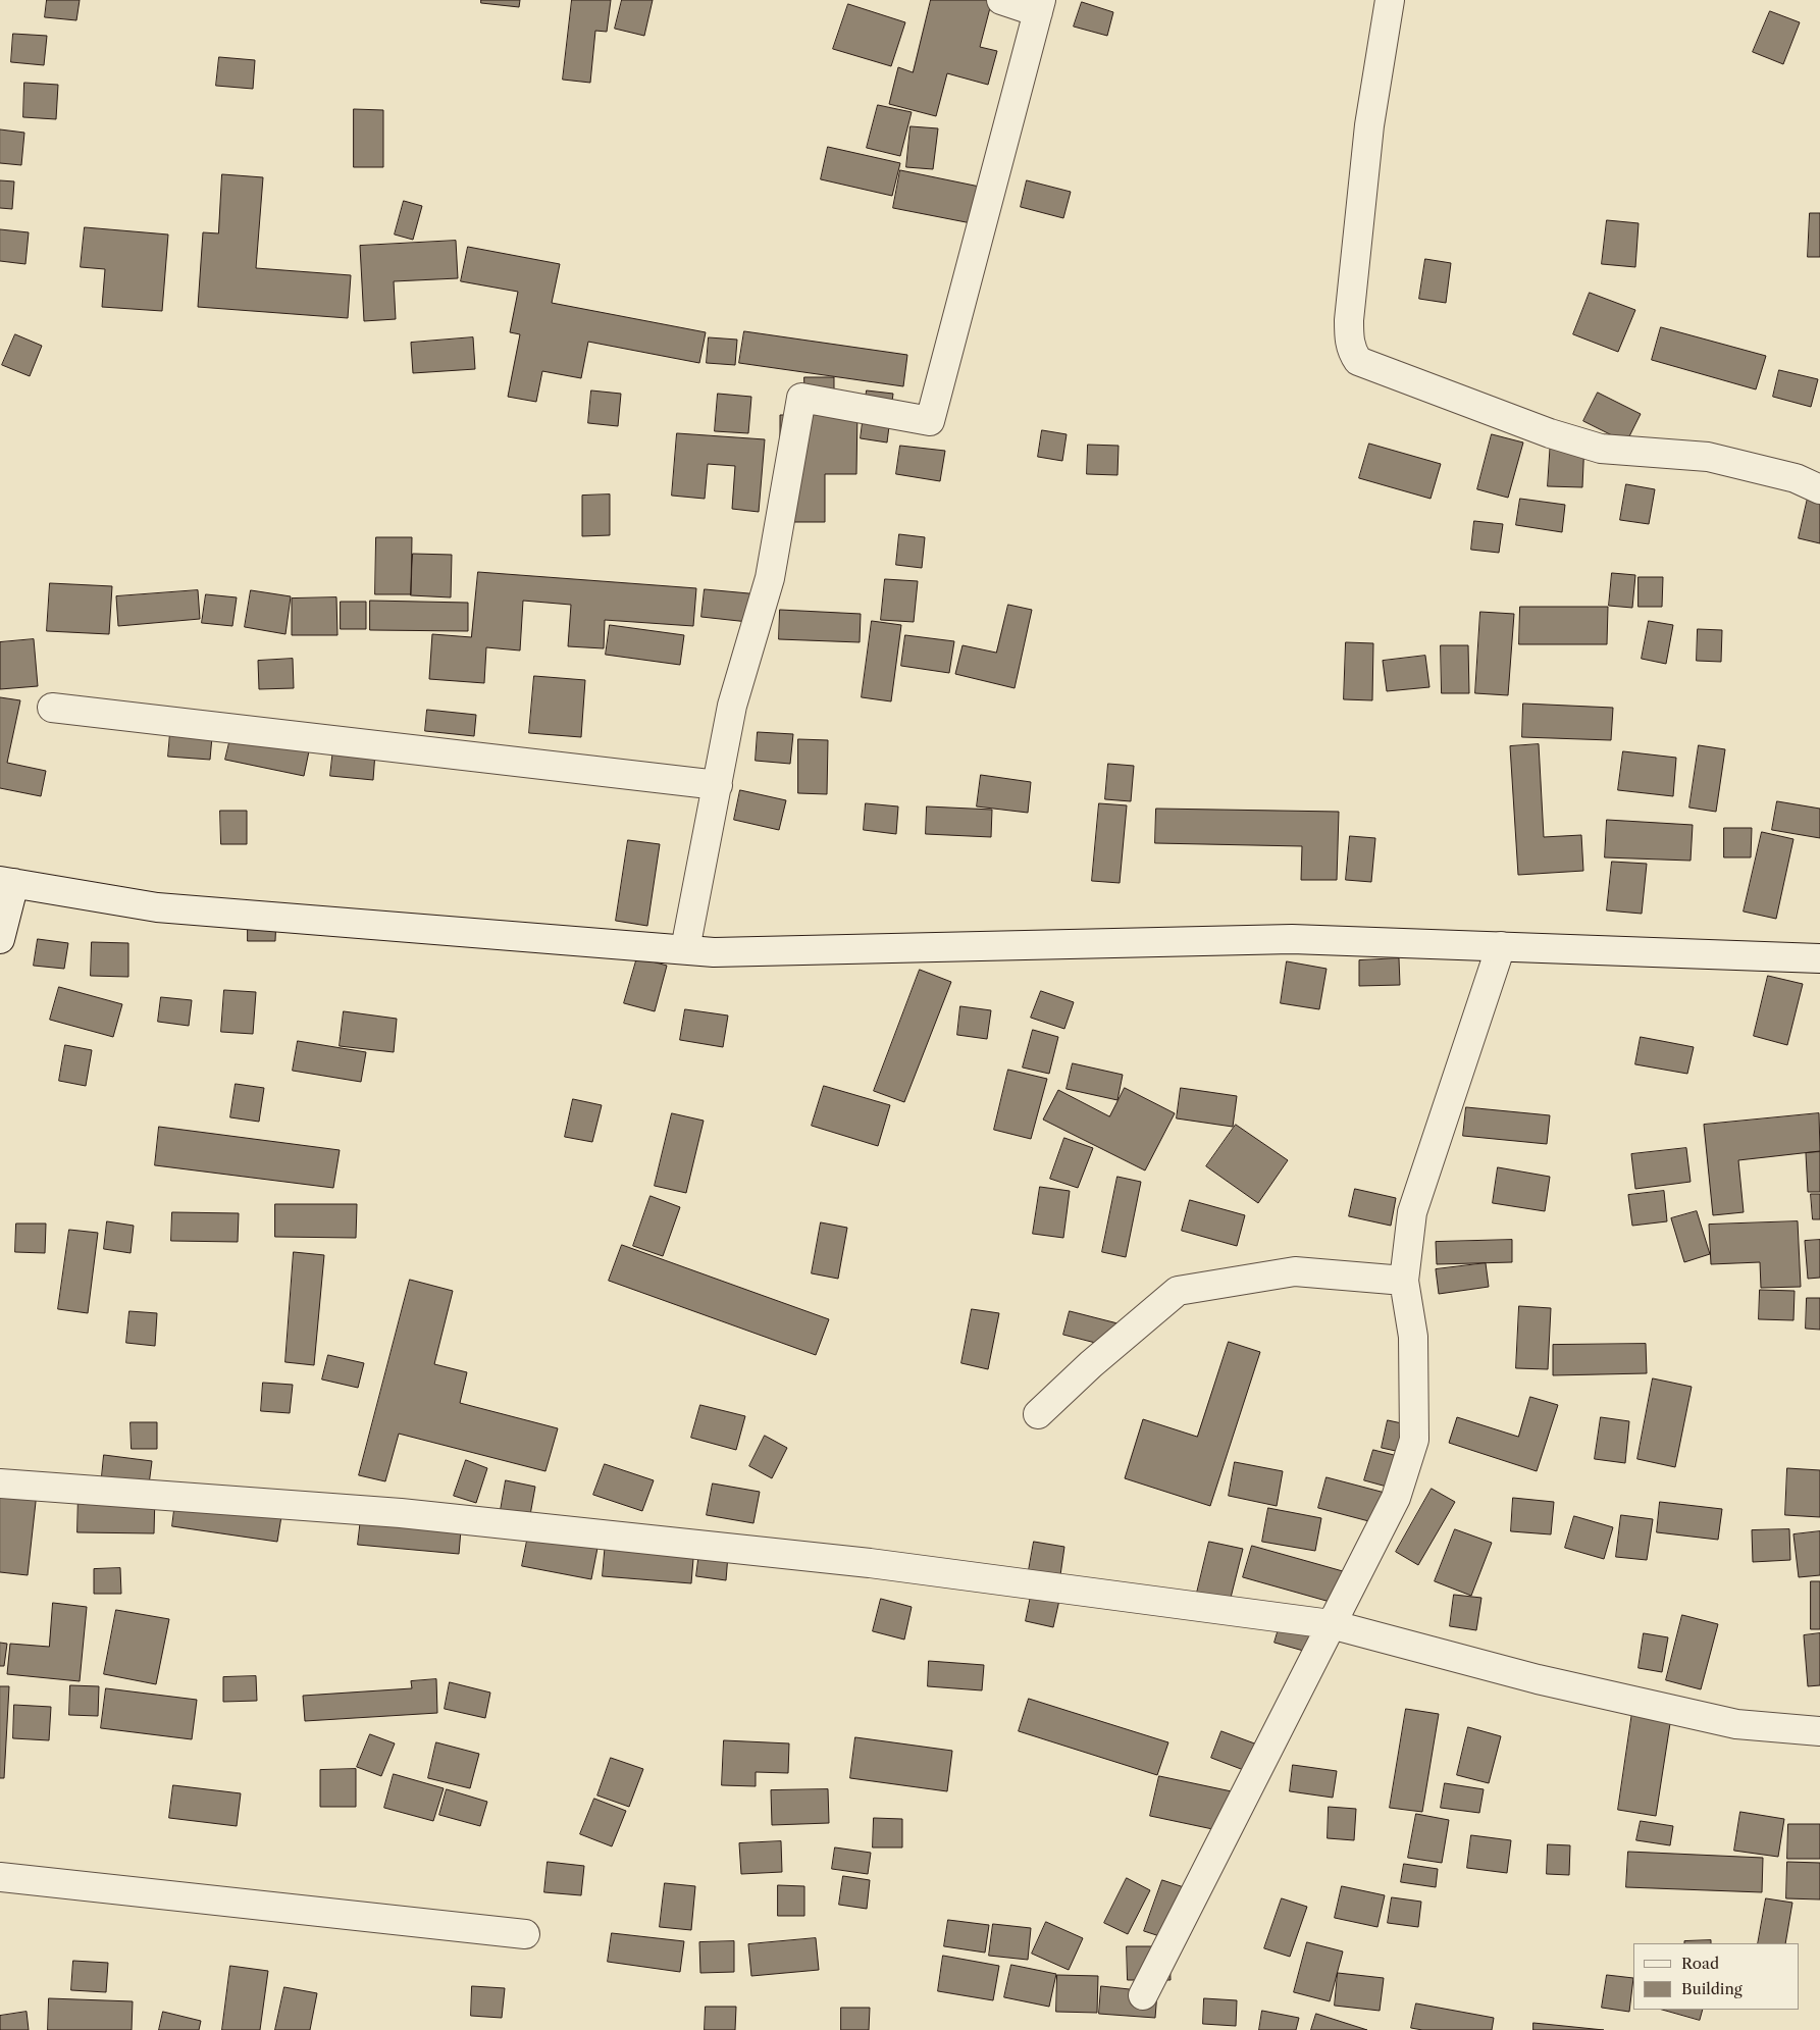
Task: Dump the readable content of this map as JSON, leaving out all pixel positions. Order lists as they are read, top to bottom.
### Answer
{
  "legend": ["Road", "Building"]
}
